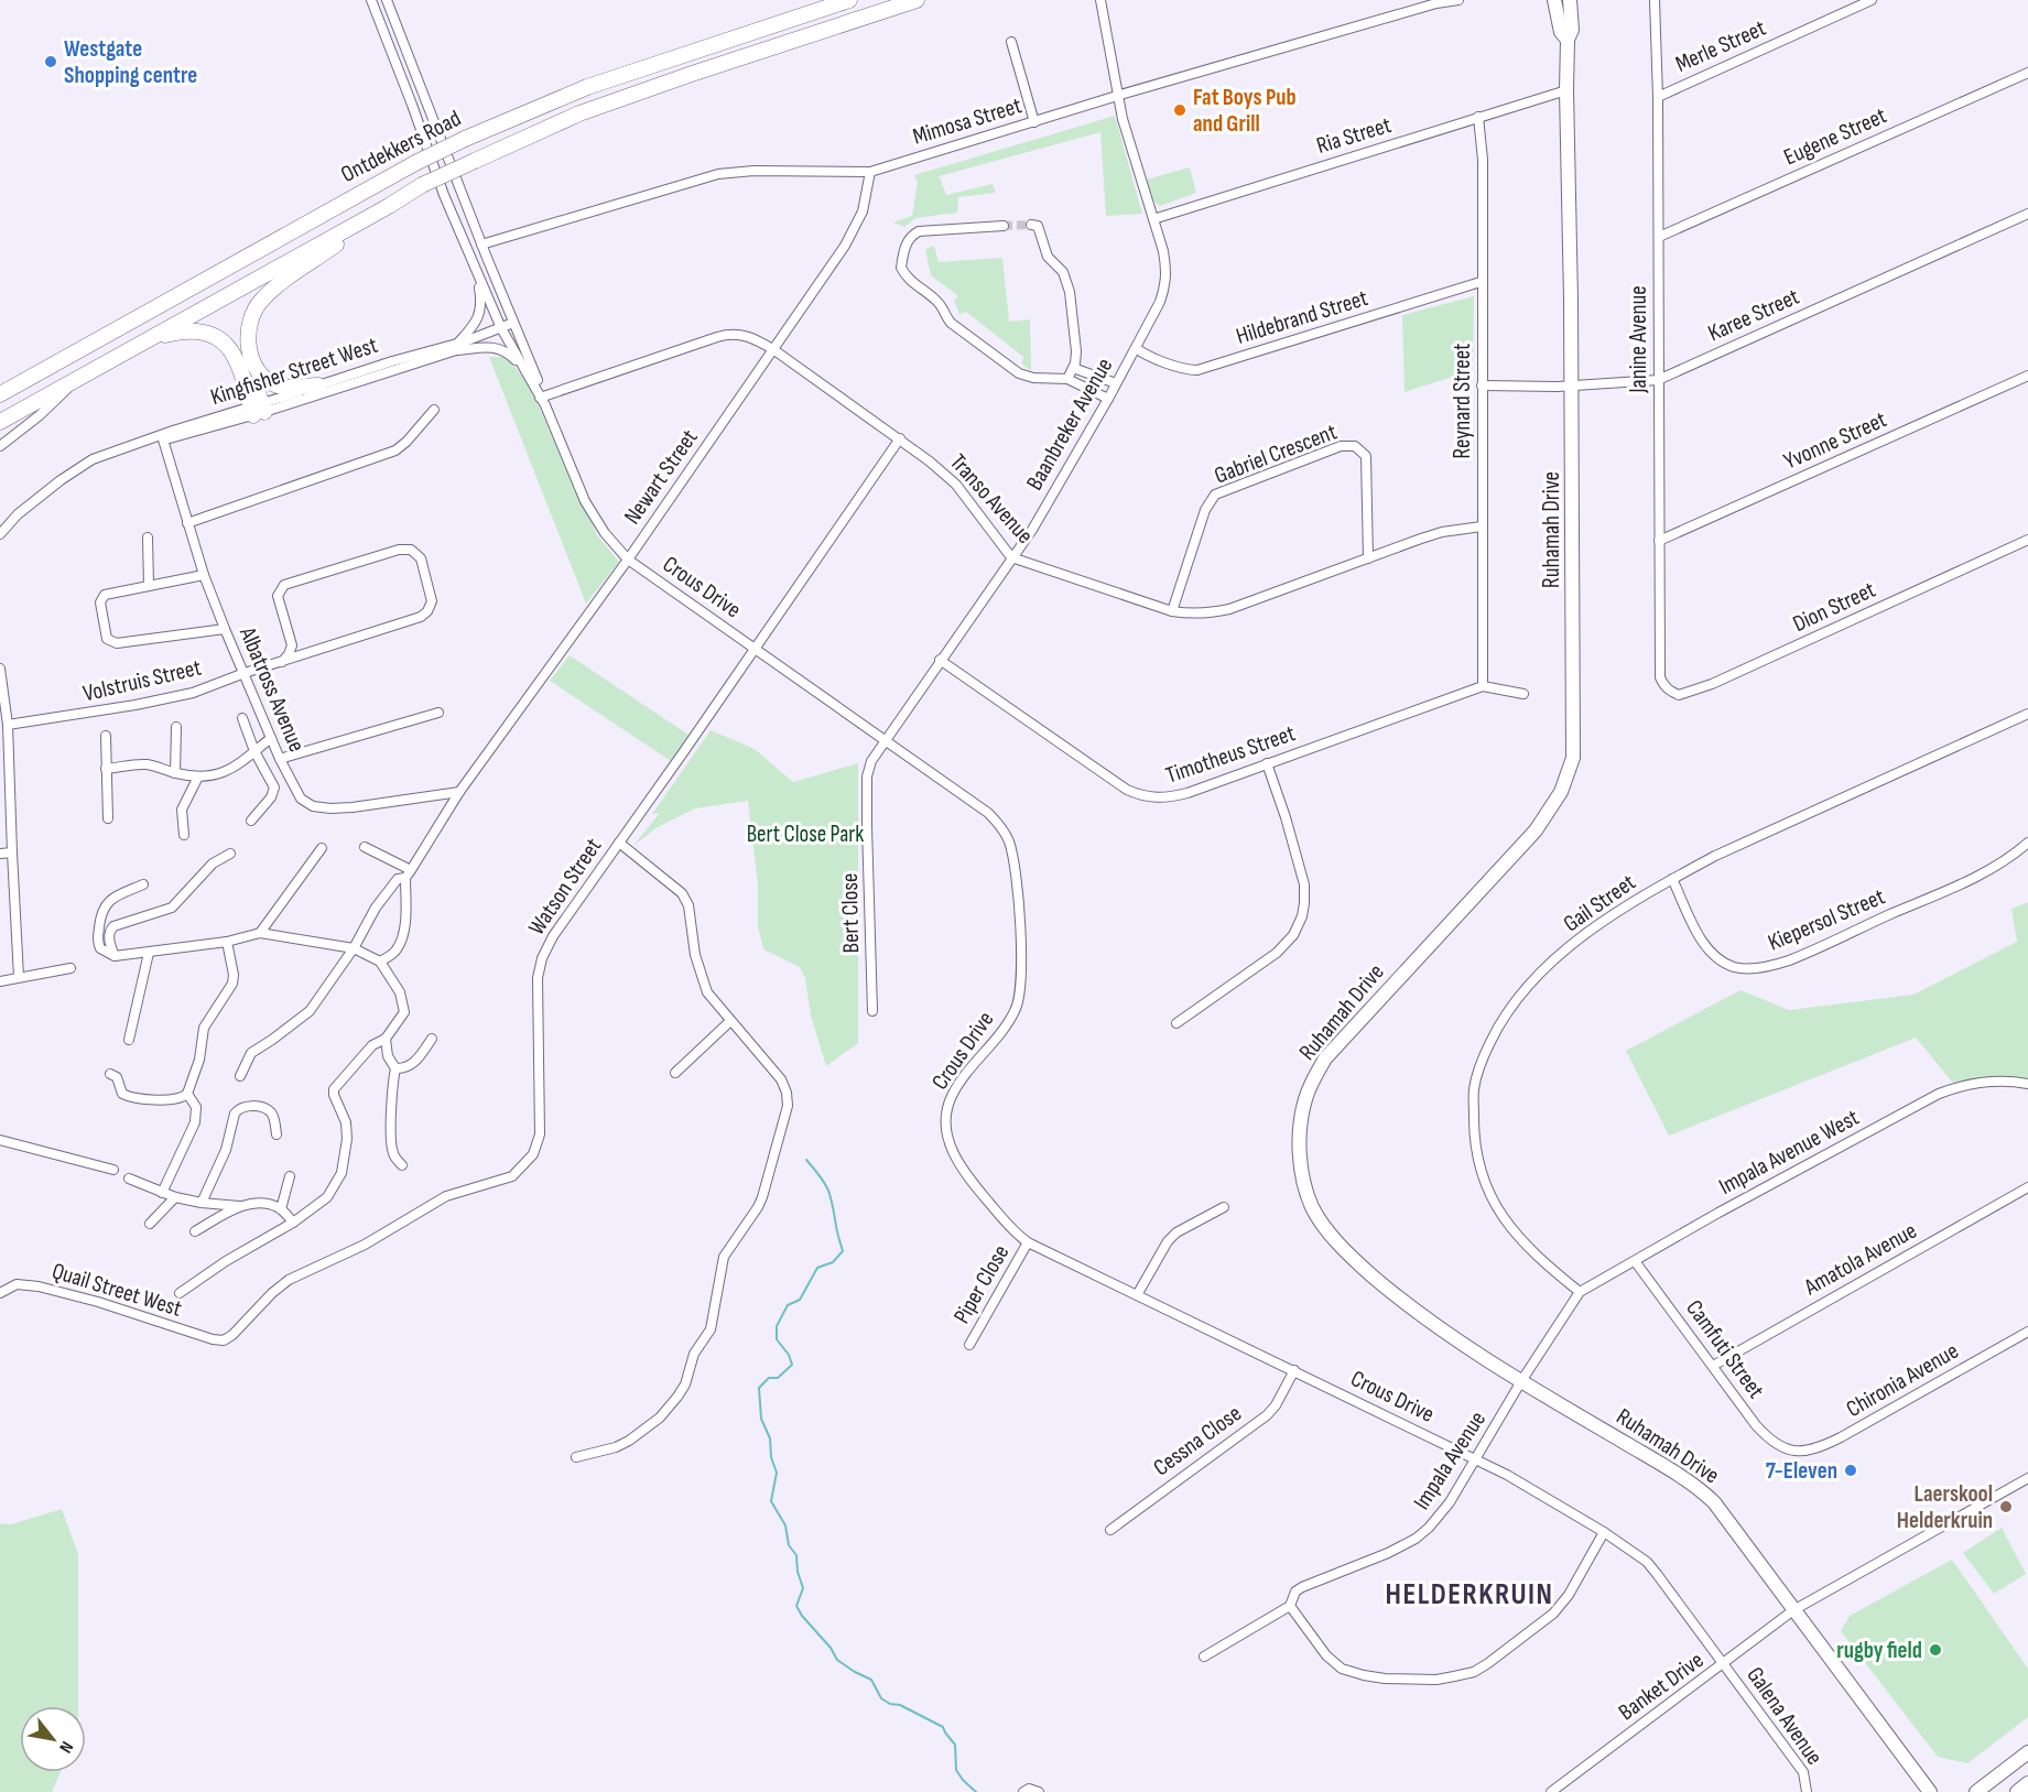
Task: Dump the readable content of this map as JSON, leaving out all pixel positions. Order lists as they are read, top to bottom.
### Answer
{
  "streets": {
    "main road": ["Ontdekkers Road"],
    "street": [
      "Merle Street",
      "Mimosa Street",
      "Ria Street",
      "Eugene Street",
      "Karee Street",
      "Hildebrand Street",
      "Janine Avenue",
      "Kingfisher Street West",
      "Reynard Street",
      "Baanbreker Avenue",
      "Yvonne Street",
      "Gabriel Crescent",
      "Newart Street",
      "Transo Avenue",
      "Ruhamah Drive",
      "Crous Drive",
      "Dion Street",
      "Volstruis Street",
      "Albatross Avenue",
      "Timotheus Street",
      "Watson Street",
      "Gail Street",
      "Bert Close",
      "Kiepersol Street",
      "Impala Avenue West",
      "Amatola Avenue",
      "Piper Close",
      "Quail Street West",
      "Camfuti Street",
      "Chironia Avenue",
      "Cessna Close",
      "Impala Avenue",
      "Banket Drive",
      "Galena Avenue"
    ]
  },
  "crossings": [
    ["Merle Street", "Janine Avenue"],
    ["Mimosa Street", "Baanbreker Avenue"],
    ["Mimosa Street", "Newart Street"],
    ["Mimosa Street", "Crous Drive"],
    ["Ria Street", "Reynard Street"],
    ["Ria Street", "Baanbreker Avenue"],
    ["Ria Street", "Ruhamah Drive"],
    ["Eugene Street", "Janine Avenue"],
    ["Karee Street", "Janine Avenue"],
    ["Karee Street", "Reynard Street"],
    ["Karee Street", "Ruhamah Drive"],
    ["Hildebrand Street", "Reynard Street"],
    ["Hildebrand Street", "Baanbreker Avenue"],
    ["Janine Avenue", "Yvonne Street"],
    ["Janine Avenue", "Dion Street"],
    ["Kingfisher Street West", "Crous Drive"],
    ["Kingfisher Street West", "Albatross Avenue"],
    ["Reynard Street", "Transo Avenue"],
    ["Reynard Street", "Timotheus Street"],
    ["Baanbreker Avenue", "Transo Avenue"],
    ["Baanbreker Avenue", "Crous Drive"],
    ["Baanbreker Avenue", "Timotheus Street"],
    ["Baanbreker Avenue", "Bert Close"],
    ["Gabriel Crescent", "Transo Avenue"],
    ["Newart Street", "Transo Avenue"],
    ["Newart Street", "Crous Drive"],
    ["Newart Street", "Albatross Avenue"],
    ["Transo Avenue", "Crous Drive"],
    ["Transo Avenue", "Watson Street"],
    ["Ruhamah Drive", "Impala Avenue"],
    ["Ruhamah Drive", "Banket Drive"],
    ["Crous Drive", "Watson Street"],
    ["Crous Drive", "Bert Close"],
    ["Crous Drive", "Piper Close"],
    ["Crous Drive", "Cessna Close"],
    ["Crous Drive", "Impala Avenue"],
    ["Crous Drive", "Banket Drive"],
    ["Crous Drive", "Galena Avenue"],
    ["Volstruis Street", "Albatross Avenue"],
    ["Watson Street", "Quail Street West"],
    ["Gail Street", "Kiepersol Street"],
    ["Gail Street", "Impala Avenue West"],
    ["Gail Street", "Impala Avenue"],
    ["Impala Avenue West", "Camfuti Street"],
    ["Impala Avenue West", "Impala Avenue"],
    ["Amatola Avenue", "Camfuti Street"],
    ["Camfuti Street", "Chironia Avenue"],
    ["Banket Drive", "Galena Avenue"]
  ],
  "districts": ["HELDERKRUIN"],
  "parks": ["Bert Close Park"],
  "places": [
    "Westgate Shopping centre",
    "Fat Boys Pub and Grill",
    "7-Eleven",
    "Laerskool Helderkruin",
    "rugby field"
  ],
  "north": "bottom right"
}
